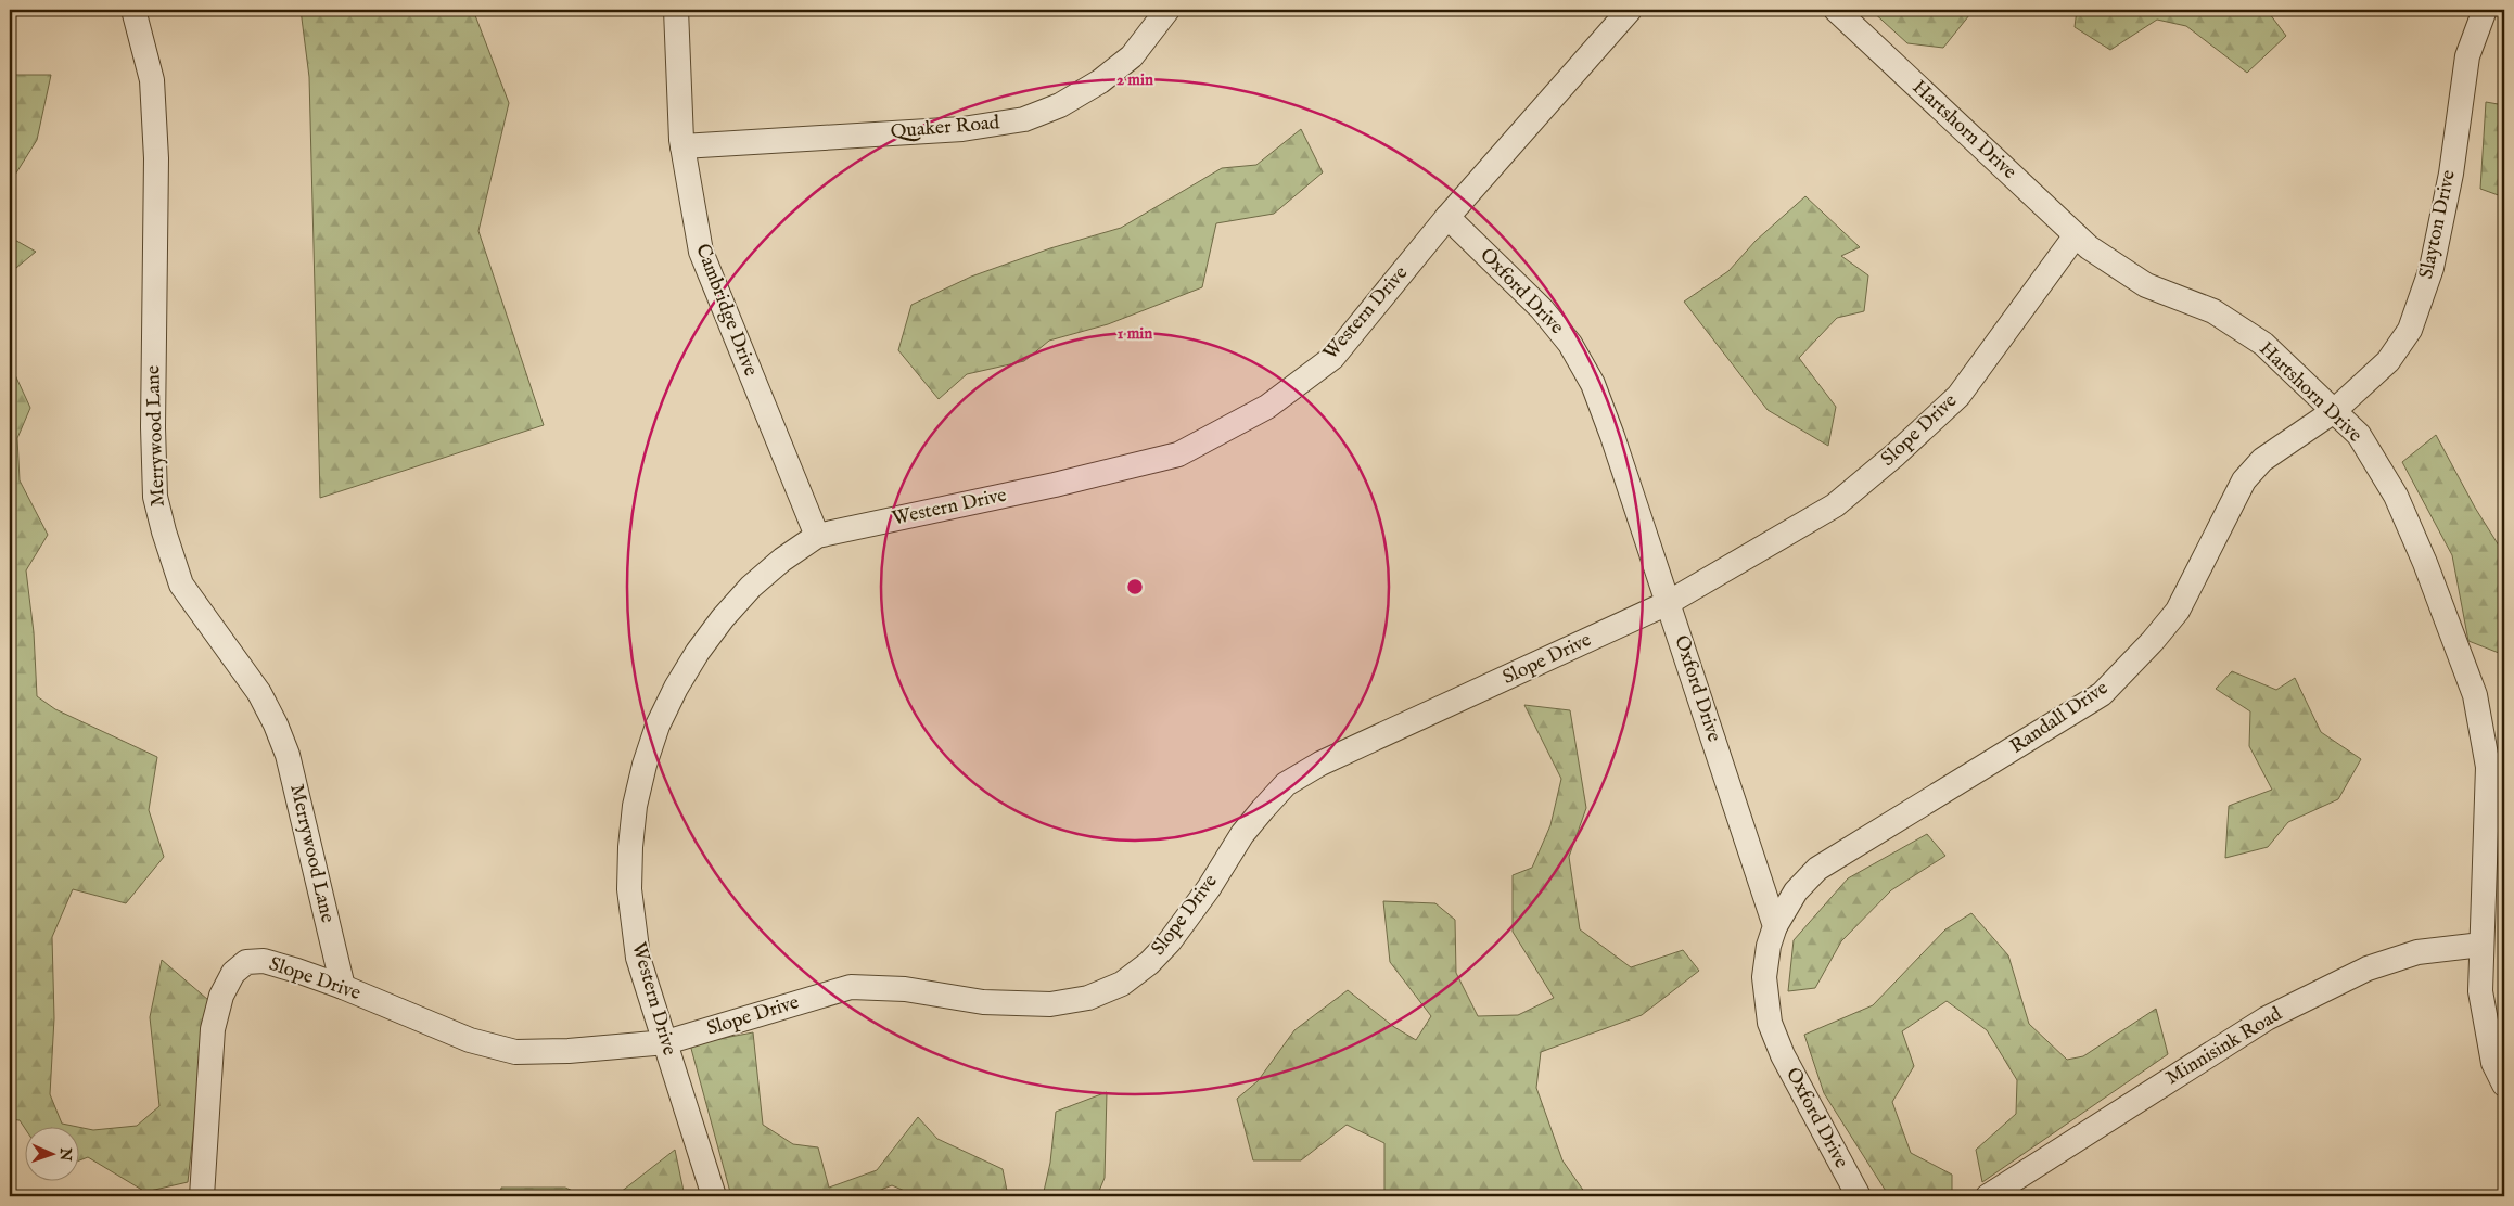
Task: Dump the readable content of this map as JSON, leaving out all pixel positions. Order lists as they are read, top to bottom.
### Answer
{
  "streets": {
    "street": [
      "Quaker Road",
      "Hartshorn Drive",
      "Slayton Drive",
      "Oxford Drive",
      "Cambridge Drive",
      "Western Drive",
      "Slope Drive",
      "Merrywood Lane",
      "Randall Drive",
      "Minnisink Road"
    ]
  },
  "crossings": [
    ["Quaker Road", "Cambridge Drive"],
    ["Hartshorn Drive", "Slayton Drive"],
    ["Hartshorn Drive", "Slope Drive"],
    ["Hartshorn Drive", "Randall Drive"],
    ["Hartshorn Drive", "Minnisink Road"],
    ["Slayton Drive", "Randall Drive"],
    ["Oxford Drive", "Western Drive"],
    ["Oxford Drive", "Slope Drive"],
    ["Oxford Drive", "Randall Drive"],
    ["Cambridge Drive", "Western Drive"],
    ["Western Drive", "Slope Drive"],
    ["Slope Drive", "Merrywood Lane"]
  ],
  "north": "right",
  "rings": ["2 min", "1 min"]
}
